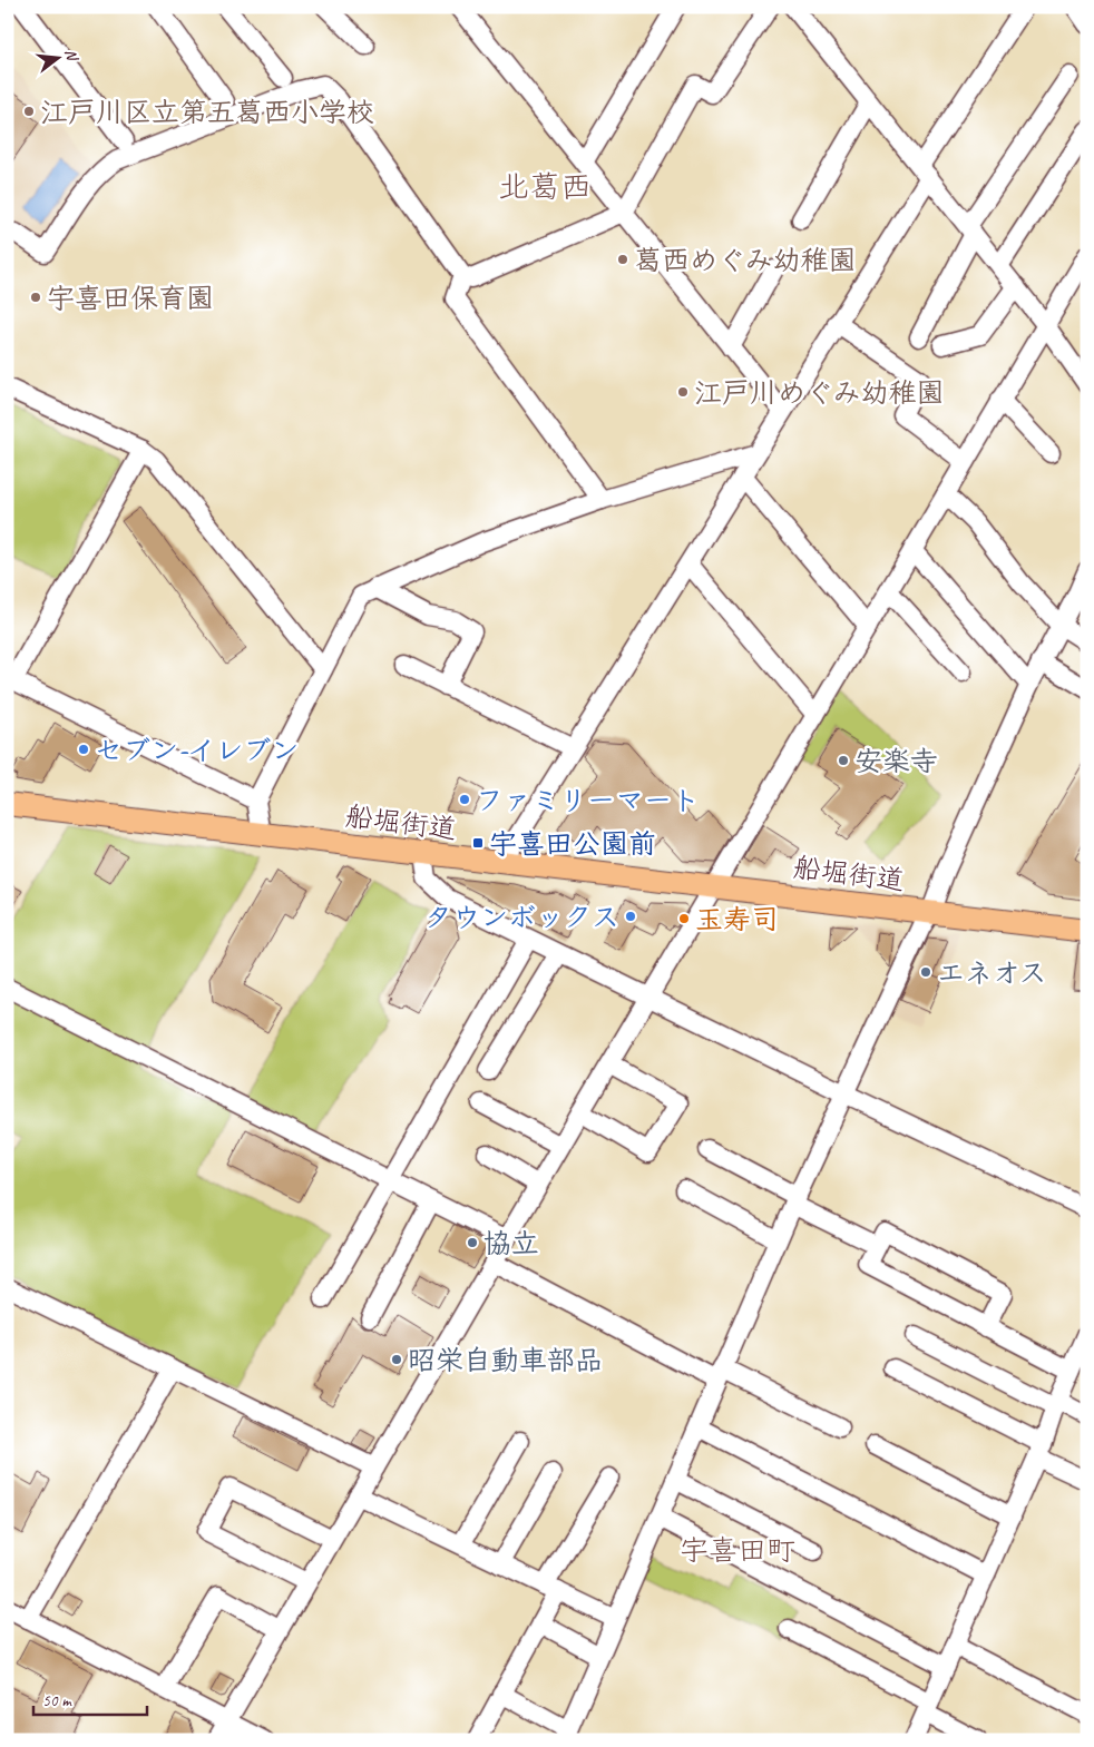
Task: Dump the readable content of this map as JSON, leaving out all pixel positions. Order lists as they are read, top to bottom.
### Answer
{
  "streets": {
    "main road": ["船堀街道"]
  },
  "districts": ["北葛西", "宇喜田町"],
  "places": {
    "other": [
      "江戸川区立第五葛西小学校",
      "葛西めぐみ幼稚園",
      "宇喜田保育園",
      "江戸川めぐみ幼稚園",
      "セブン-イレブン",
      "安楽寺",
      "ファミリーマート",
      "タウンボックス",
      "玉寿司",
      "エネオス",
      "協立",
      "昭栄自動車部品"
    ],
    "transit": ["宇喜田公園前"]
  },
  "scale_bar": "50 m",
  "north": "right"
}
